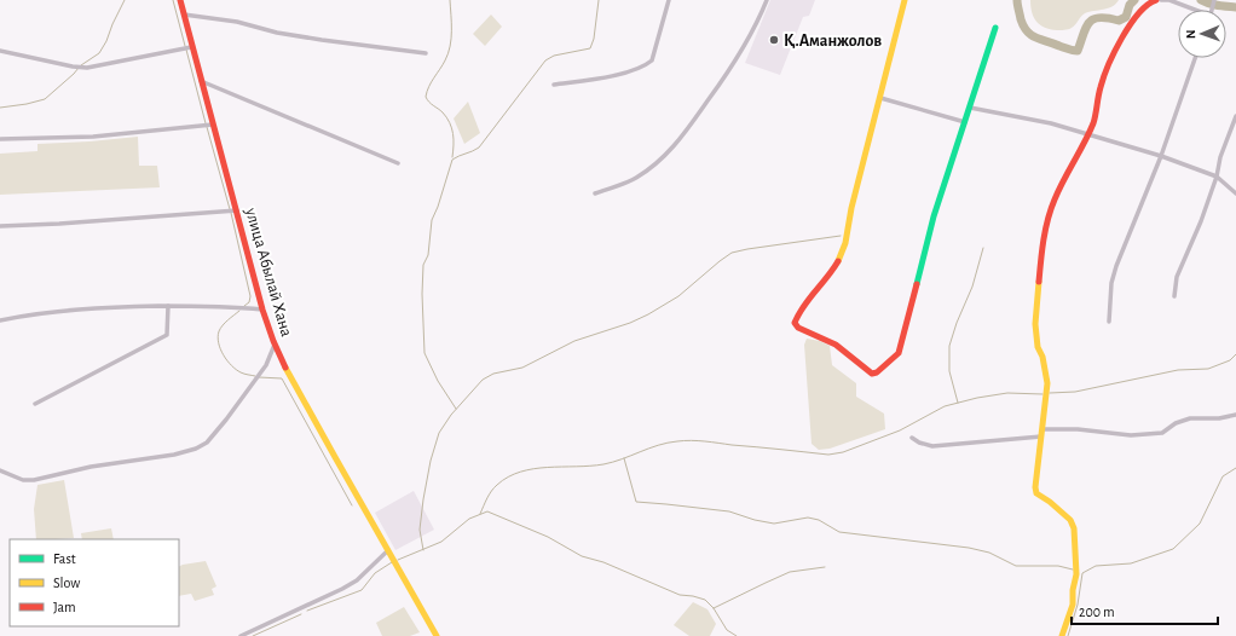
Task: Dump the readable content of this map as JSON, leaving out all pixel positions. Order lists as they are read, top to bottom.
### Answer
{
  "streets": {
    "street": ["улица Абылай Хана"]
  },
  "places": ["Қ.Аманжолов"],
  "legend": ["Fast", "Slow", "Jam"],
  "scale_bar": "200 m",
  "north": "left"
}
